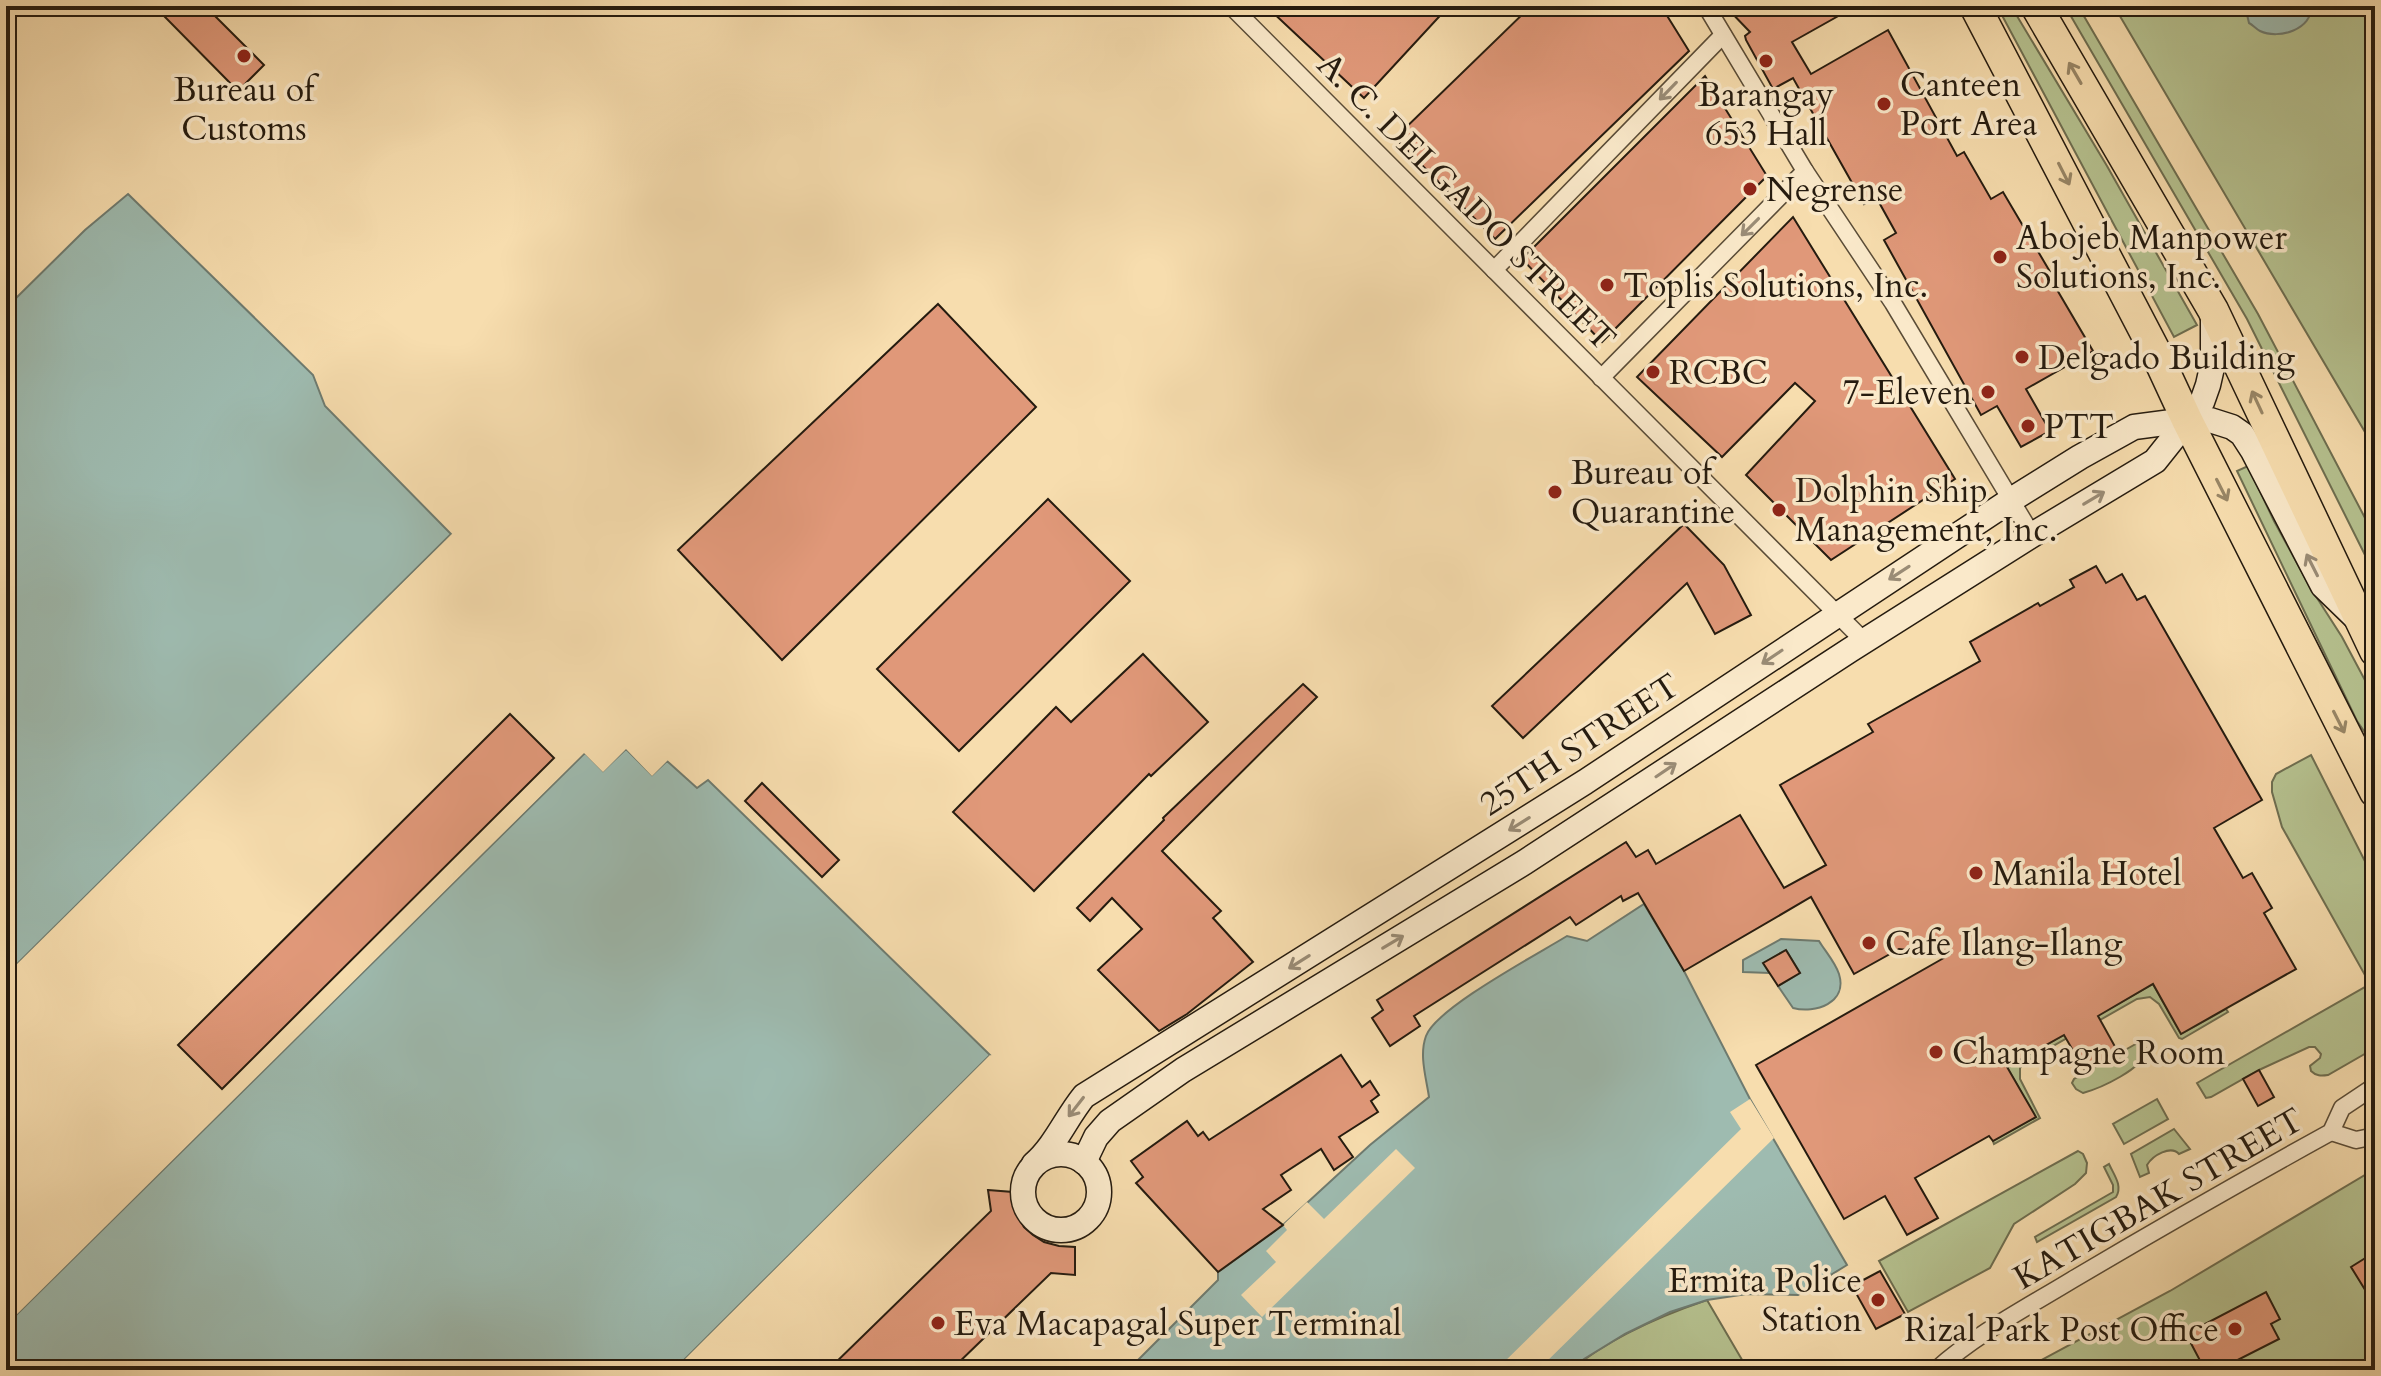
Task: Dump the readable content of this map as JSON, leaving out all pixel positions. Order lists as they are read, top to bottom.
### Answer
{
  "streets": {
    "street": ["A. C. DELGADO STREET", "25TH STREET", "KATIGBAK STREET"]
  },
  "crossings": [
    ["A. C. DELGADO STREET", "25TH STREET"]
  ],
  "places": [
    "Bureau of Customs",
    "Barangay 653 Hall",
    "Canteen Port Area",
    "Negrense",
    "Abojeb Manpower Solutions, Inc.",
    "Toplis Solutions, Inc.",
    "Delgado Building",
    "RCBC",
    "7-Eleven",
    "PTT",
    "Bureau of Quarantine",
    "Dolphin Ship Management, Inc.",
    "Manila Hotel",
    "Cafe Ilang-Ilang",
    "Champagne Room",
    "Ermita Police Station",
    "Eva Macapagal Super Terminal",
    "Rizal Park Post Office"
  ]
}
